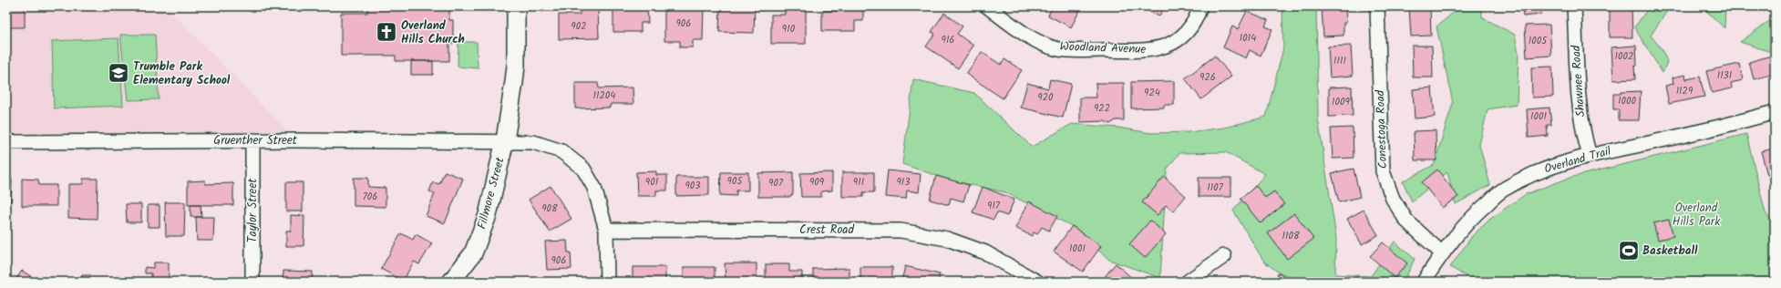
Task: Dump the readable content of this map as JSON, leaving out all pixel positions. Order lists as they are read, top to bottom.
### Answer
{
  "streets": {
    "street": [
      "Woodland Avenue",
      "Shawnee Road",
      "Conestoga Road",
      "Gruenther Street",
      "Overland Trail",
      "Fillmore Street",
      "Taylor Street",
      "Crest Road"
    ]
  },
  "crossings": [
    ["Shawnee Road", "Overland Trail"],
    ["Conestoga Road", "Overland Trail"],
    ["Gruenther Street", "Fillmore Street"],
    ["Gruenther Street", "Taylor Street"],
    ["Gruenther Street", "Crest Road"]
  ],
  "parks": ["Overland Hills Park"],
  "places": {
    "church": ["Overland Hills Church"],
    "school or university": ["Trumble Park Elementary School"],
    "sports": ["Basketball"]
  },
  "house_numbers": [
    "906",
    "902",
    "910",
    "1014",
    "916",
    "1005",
    "1002",
    "1111",
    "1131",
    "926",
    "1129",
    "924",
    "11204",
    "920",
    "1000",
    "1009",
    "922",
    "1001",
    "905",
    "901",
    "909",
    "911",
    "913",
    "907",
    "903",
    "1107",
    "706",
    "917",
    "908",
    "1108",
    "1001",
    "906"
  ]
}
